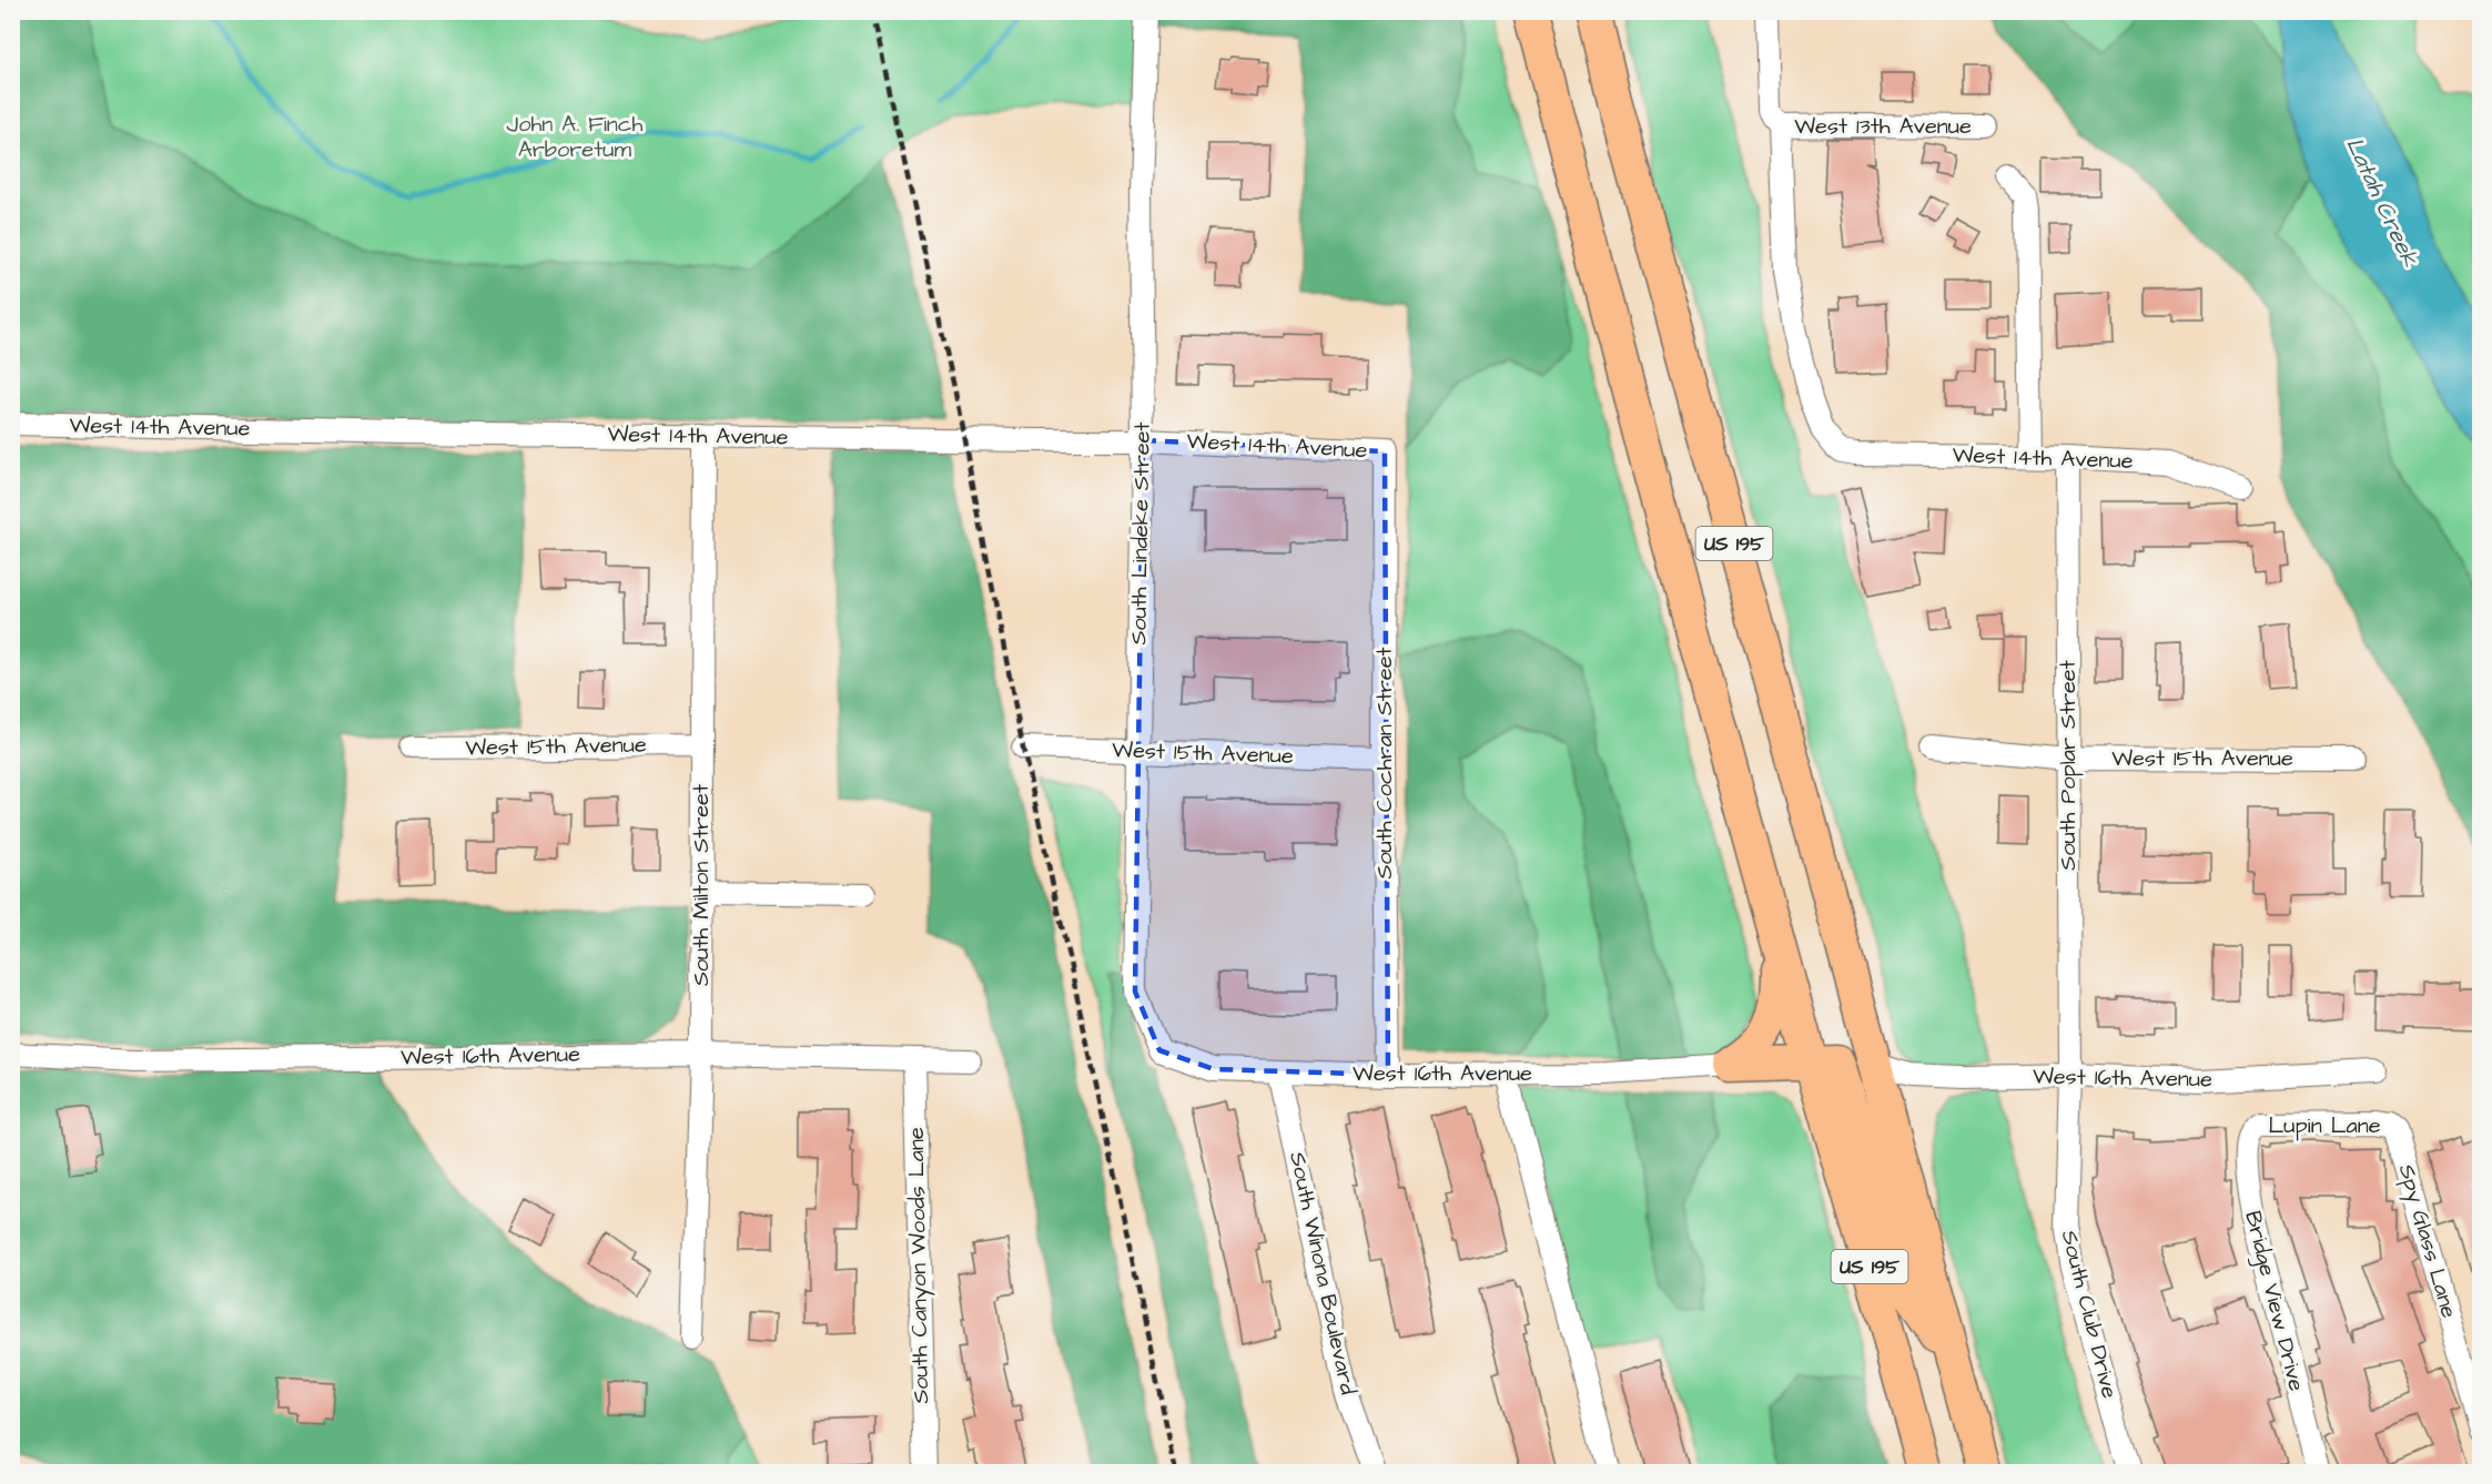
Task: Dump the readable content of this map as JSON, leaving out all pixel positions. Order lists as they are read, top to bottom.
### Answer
{
  "streets": {
    "highway": ["US 195"],
    "street": [
      "West 13th Avenue",
      "West 14th Avenue",
      "South Lindeke Street",
      "West 15th Avenue",
      "South Cochran Street",
      "South Poplar Street",
      "South Milton Street",
      "West 16th Avenue",
      "Lupin Lane",
      "Spy Glass Lane",
      "South Canyon Woods Lane",
      "South Winona Boulevard",
      "Bridge View Drive",
      "South Club Drive"
    ]
  },
  "crossings": [
    ["West 13th Avenue", "West 14th Avenue"],
    ["West 14th Avenue", "South Lindeke Street"],
    ["West 14th Avenue", "South Cochran Street"],
    ["West 14th Avenue", "South Poplar Street"],
    ["West 14th Avenue", "South Milton Street"],
    ["South Lindeke Street", "West 15th Avenue"],
    ["South Lindeke Street", "West 16th Avenue"],
    ["US 195", "West 16th Avenue"],
    ["West 15th Avenue", "South Cochran Street"],
    ["West 15th Avenue", "South Poplar Street"],
    ["West 15th Avenue", "South Milton Street"],
    ["South Cochran Street", "West 16th Avenue"],
    ["South Poplar Street", "West 16th Avenue"],
    ["South Poplar Street", "South Club Drive"],
    ["South Milton Street", "West 16th Avenue"],
    ["West 16th Avenue", "South Canyon Woods Lane"],
    ["West 16th Avenue", "South Winona Boulevard"],
    ["West 16th Avenue", "South Club Drive"],
    ["Lupin Lane", "Spy Glass Lane"],
    ["Lupin Lane", "Bridge View Drive"]
  ],
  "water": ["Latah Creek"],
  "parks": ["John A. Finch Arboretum"]
}
